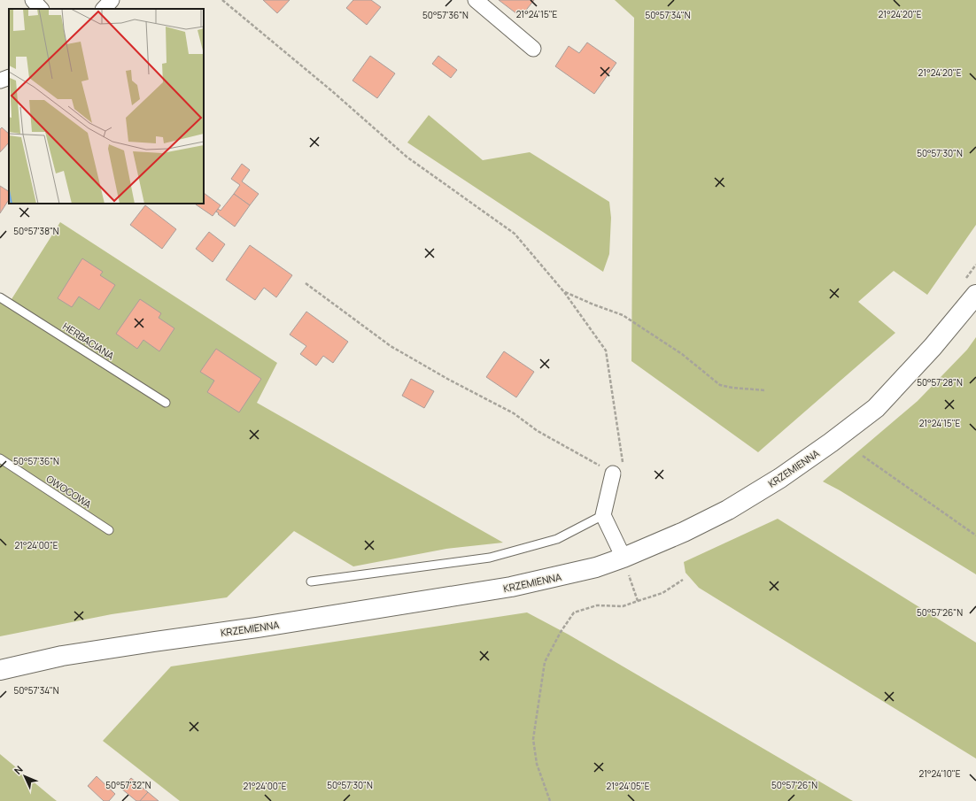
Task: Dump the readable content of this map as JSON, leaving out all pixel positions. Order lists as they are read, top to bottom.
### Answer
{
  "streets": {
    "main road": ["KRZEMIENNA"],
    "lane": ["HERBACIANA", "OWOCOWA"]
  },
  "north": "top left",
  "coordinates": [
    "21°24'20\"E",
    "21°24'15\"E",
    "50°57'36\"N",
    "50°57'34\"N",
    "50°57'30\"N",
    "50°57'38\"N",
    "50°57'28\"N",
    "21°24'00\"E",
    "50°57'26\"N",
    "21°24'10\"E",
    "50°57'32\"N",
    "21°24'05\"E"
  ]
}
